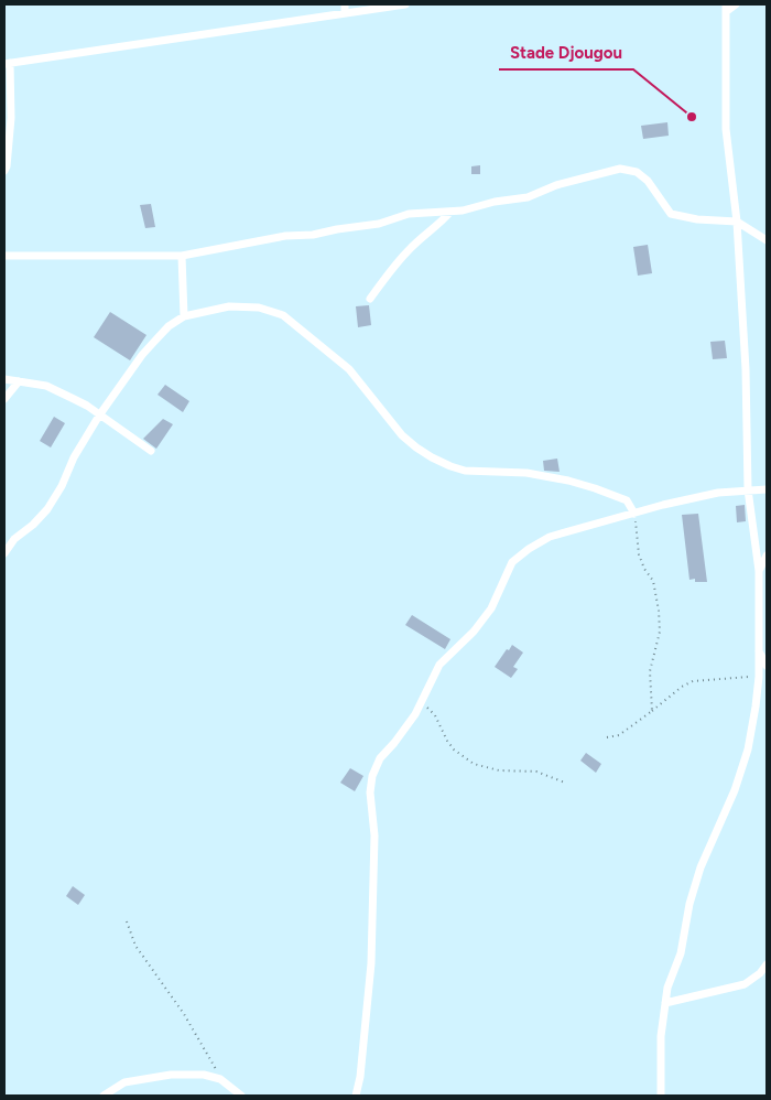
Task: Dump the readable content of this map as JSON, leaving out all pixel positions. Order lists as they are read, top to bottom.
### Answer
{
  "places": ["Stade Djougou"]
}
